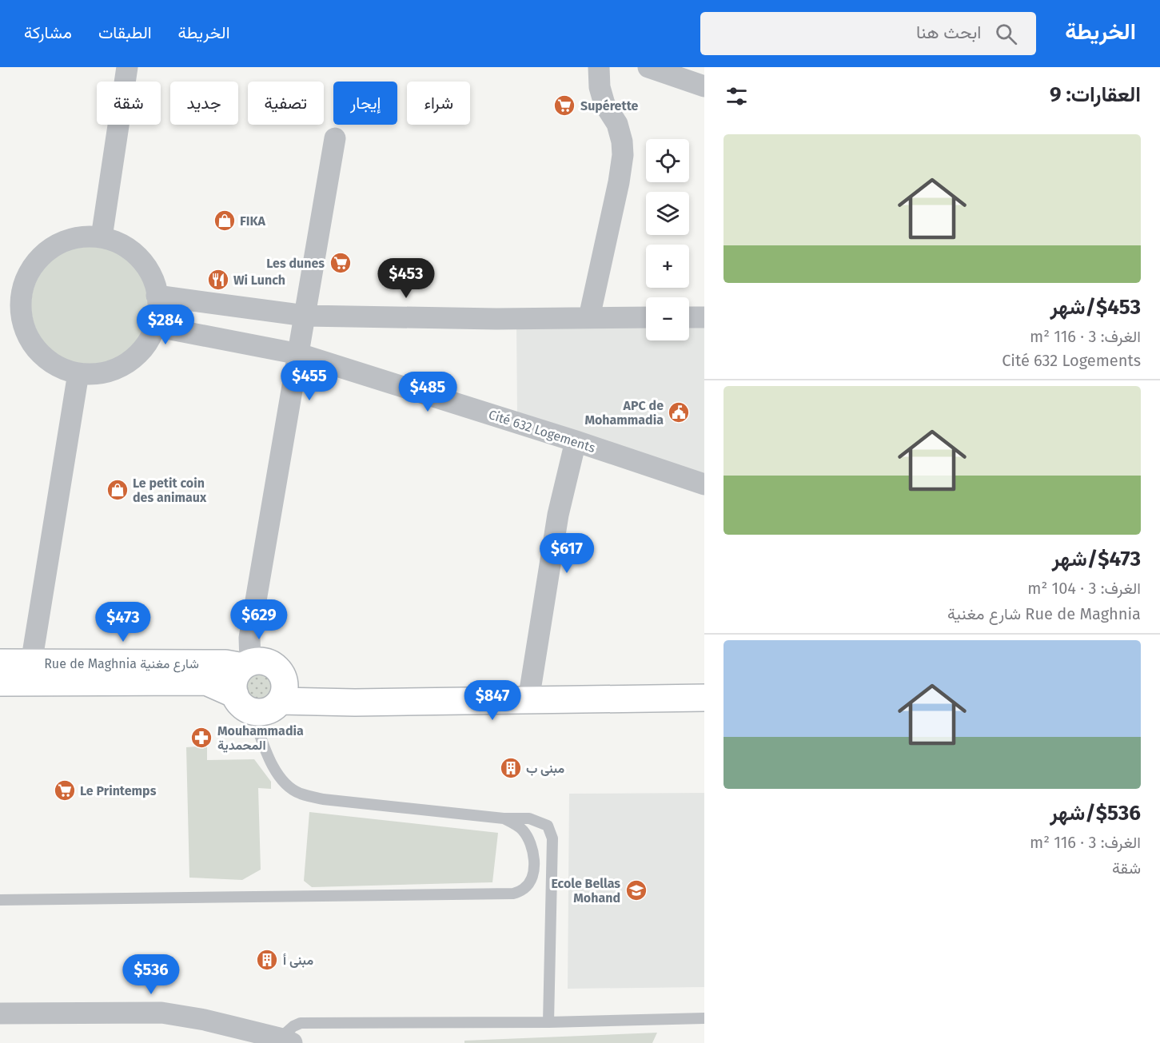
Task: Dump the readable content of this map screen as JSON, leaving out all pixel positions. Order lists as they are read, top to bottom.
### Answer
{
  "streets": {
    "street": ["Cité 632 Logements", "Rue de Maghnia شارع مغنية"]
  },
  "places": {
    "supermarket": ["Supérette", "Les dunes", "Le Printemps"],
    "shop": ["FIKA", "Le petit coin des animaux"],
    "restaurant": ["Wi Lunch"],
    "public building": ["APC de Mohammadia"],
    "pharmacy": ["Mouhammadia المحمدية"],
    "building": ["مبنى ب", "مبنى أ"],
    "school or university": ["Ecole Bellas Mohand"]
  },
  "page": {
    "header": "الخريطة",
    "search": "ابحث هنا",
    "nav": ["الخريطة", "الطبقات", "مشاركة"],
    "heading": "العقارات: 9",
    "chip": [
      "شراء",
      "إيجار",
      "تصفية",
      "جديد",
      "شقة"
    ],
    "list": [
      {
        "name": "$453/شهر",
        "note": "الغرف: 3 · 116 m² · Cité 632 Logements"
      },
      {
        "name": "$473/شهر",
        "note": "الغرف: 3 · 104 m² · Rue de Maghnia شارع مغنية"
      },
      {
        "name": "$536/شهر",
        "note": "الغرف: 3 · 116 m² · شقة"
      }
    ],
    "map_buttons": ["+", "−"],
    "price": [
      "$453",
      "$284",
      "$455",
      "$485",
      "$617",
      "$629",
      "$473",
      "$847",
      "$536"
    ]
  }
}
